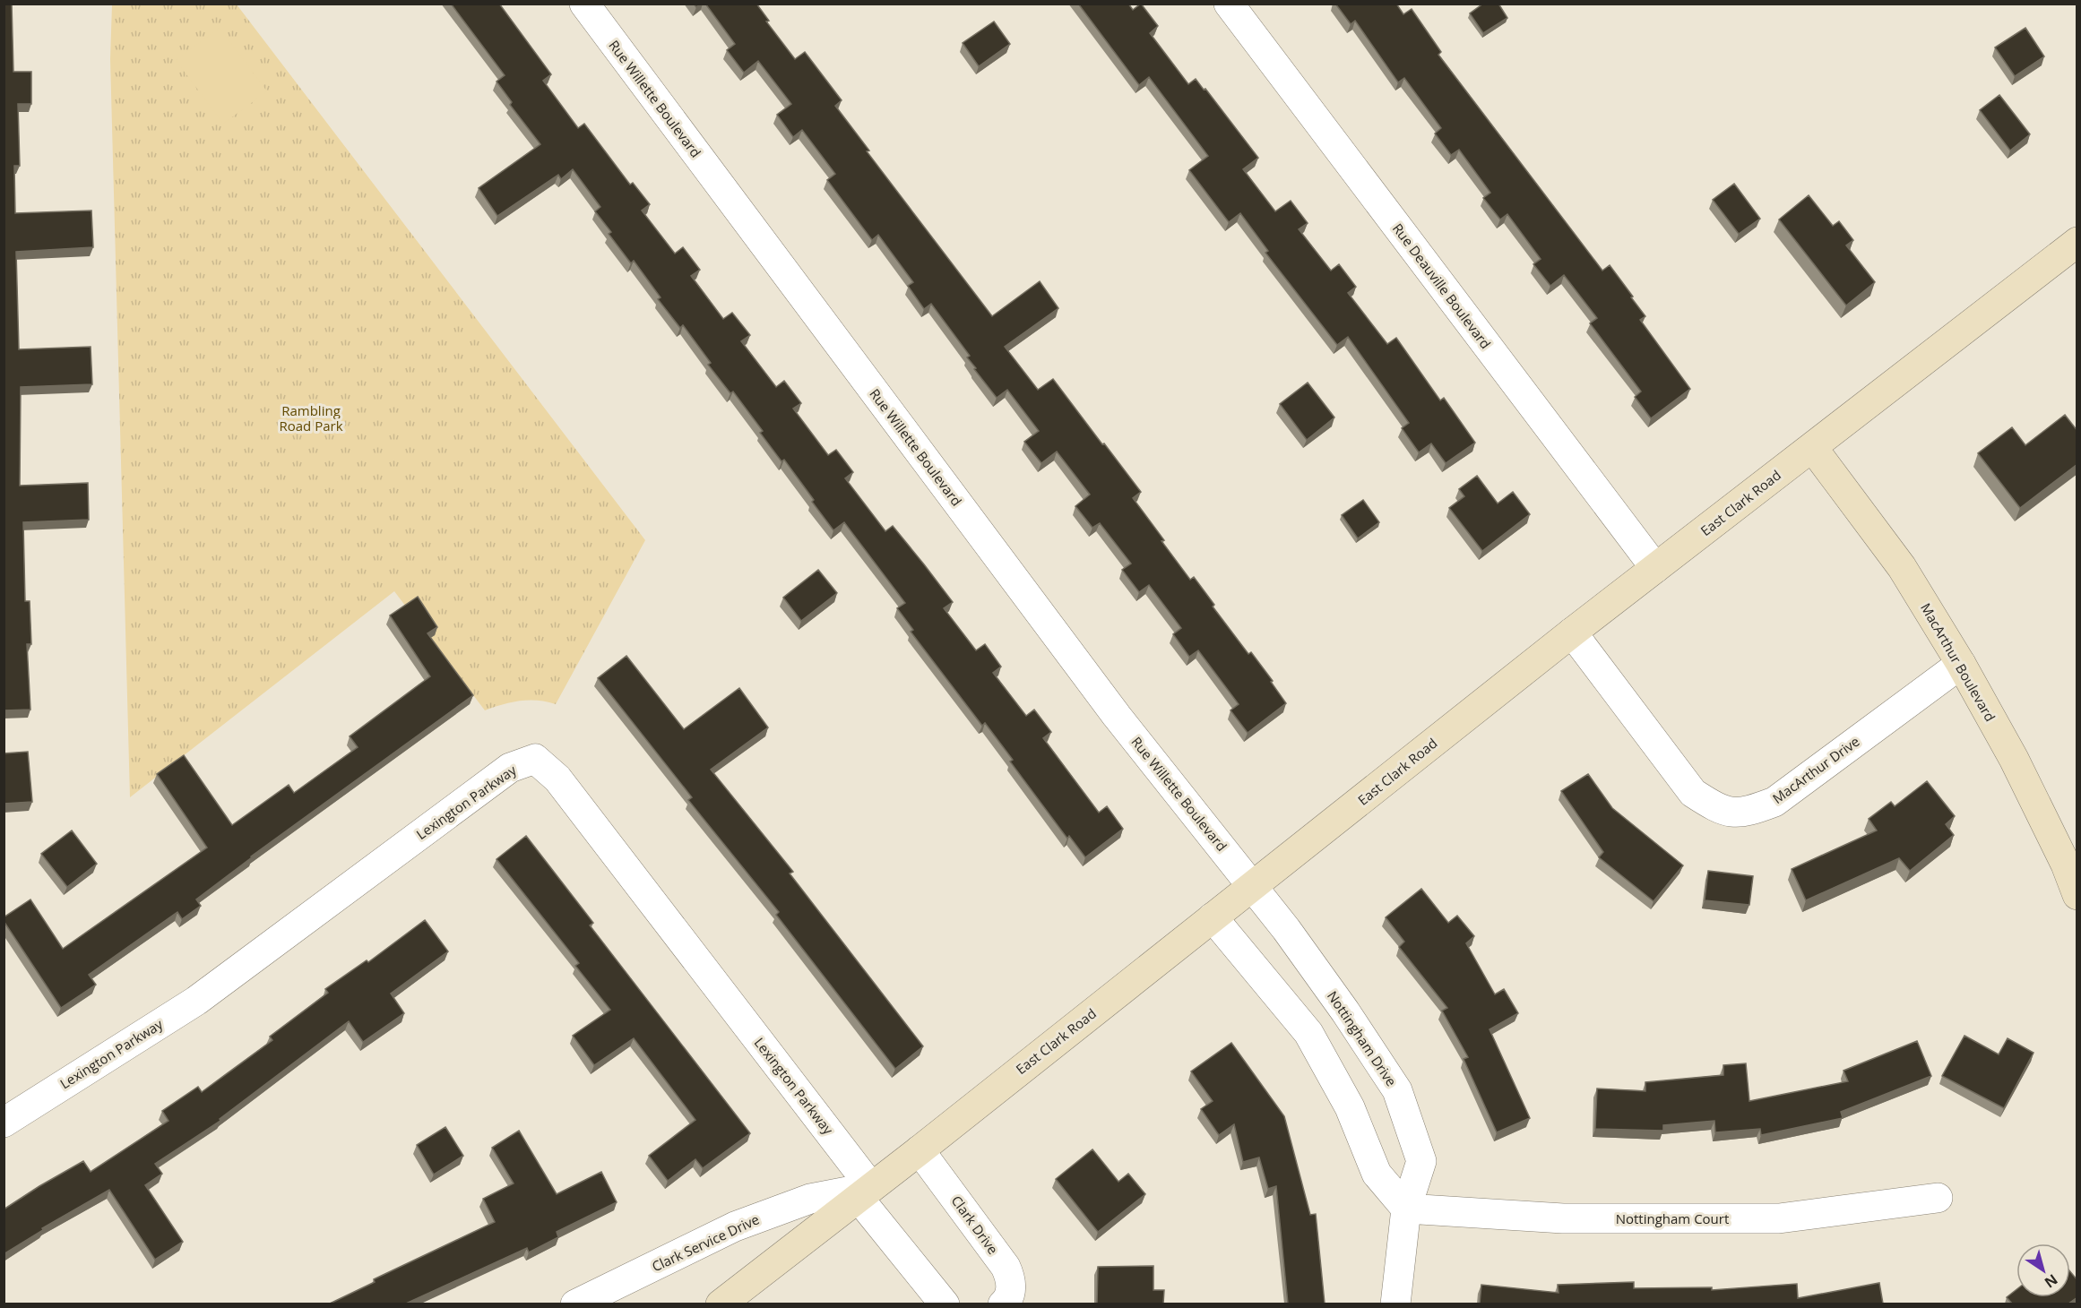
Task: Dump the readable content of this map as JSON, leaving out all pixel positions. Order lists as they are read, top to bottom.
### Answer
{
  "streets": {
    "main road": ["East Clark Road", "MacArthur Boulevard"],
    "street": [
      "Rue Willette Boulevard",
      "Rue Deauville Boulevard",
      "MacArthur Drive",
      "Lexington Parkway",
      "Nottingham Drive",
      "Nottingham Court",
      "Clark Drive",
      "Clark Service Drive"
    ]
  },
  "crossings": [
    ["Rue Willette Boulevard", "East Clark Road"],
    ["Rue Willette Boulevard", "Nottingham Drive"],
    ["Rue Deauville Boulevard", "East Clark Road"],
    ["East Clark Road", "MacArthur Boulevard"],
    ["East Clark Road", "MacArthur Drive"],
    ["East Clark Road", "Lexington Parkway"],
    ["East Clark Road", "Nottingham Drive"],
    ["East Clark Road", "Clark Drive"],
    ["East Clark Road", "Clark Service Drive"],
    ["MacArthur Boulevard", "MacArthur Drive"],
    ["Lexington Parkway", "Clark Service Drive"],
    ["Nottingham Drive", "Nottingham Court"]
  ],
  "parks": ["Rambling Road Park"],
  "north": "bottom right"
}
